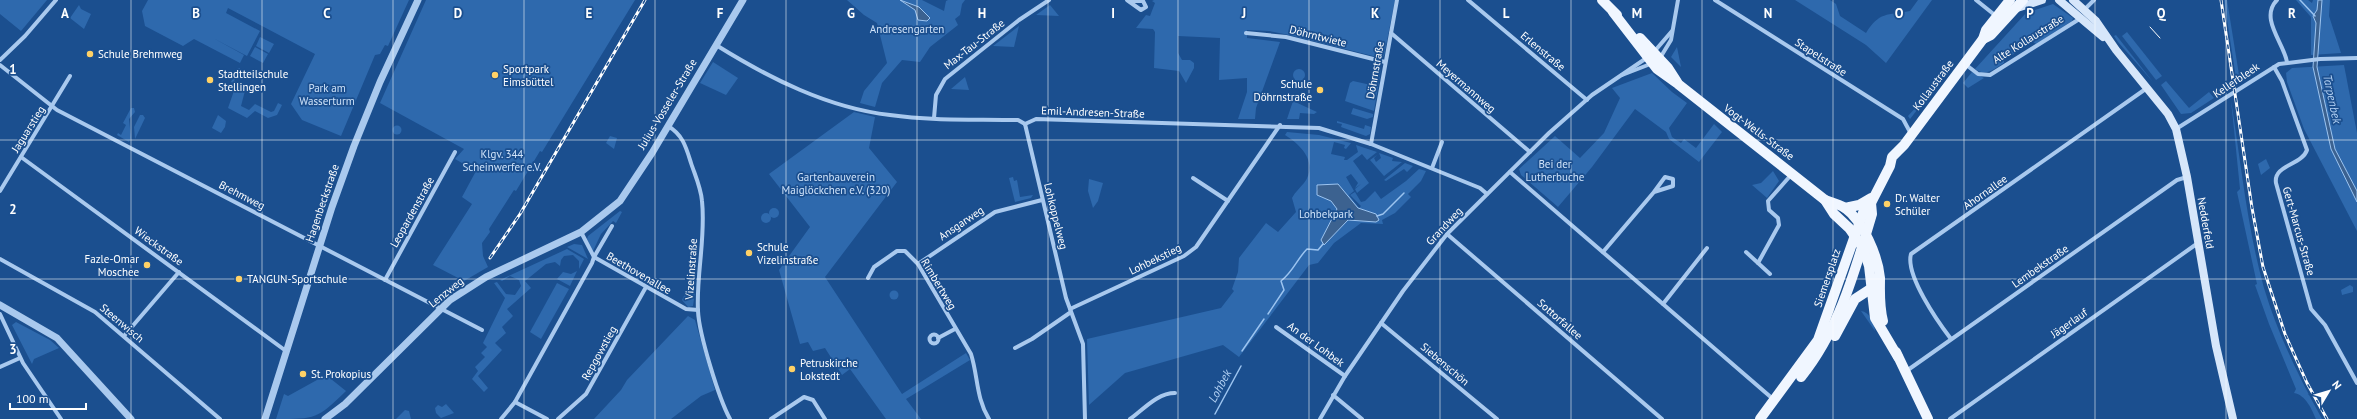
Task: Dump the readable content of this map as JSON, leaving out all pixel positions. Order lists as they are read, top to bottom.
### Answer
{
  "streets": {
    "main road": [
      "Alte Kollaustraße",
      "Kollaustraße",
      "Vogt-Wells-Straße",
      "Nedderfeld",
      "Siemersplatz"
    ],
    "street": [
      "Döhrntwiete",
      "Max-Tau-Straße",
      "Erlenstraße",
      "Stapelstraße",
      "Döhrnstraße",
      "Kellerbleek",
      "Meyermannweg",
      "Julius-Vosseler-Straße",
      "Emil-Andresen-Straße",
      "Jaguarstieg",
      "Ahornallee",
      "Brehmweg",
      "Hagenbeckstraße",
      "Leopardenstraße",
      "Lohkoppelweg",
      "Ansgarweg",
      "Grandweg",
      "Gert-Marcus-Straße",
      "Wieckstraße",
      "Lohbekstieg",
      "Lembekstraße",
      "Vizelinstraße",
      "Beethovenallee",
      "Rimbertweg",
      "Lenzweg",
      "Sottorfallee",
      "Steenwisch",
      "Jägerlauf",
      "An der Lohbek",
      "Repgowstieg",
      "Siebenschön"
    ]
  },
  "crossings": [
    ["Döhrntwiete", "Döhrnstraße"],
    ["Alte Kollaustraße", "Kollaustraße"],
    ["Alte Kollaustraße", "Nedderfeld"],
    ["Max-Tau-Straße", "Emil-Andresen-Straße"],
    ["Erlenstraße", "Grandweg"],
    ["Stapelstraße", "Kollaustraße"],
    ["Döhrnstraße", "Meyermannweg"],
    ["Döhrnstraße", "Emil-Andresen-Straße"],
    ["Kellerbleek", "Nedderfeld"],
    ["Kellerbleek", "Gert-Marcus-Straße"],
    ["Kollaustraße", "Vogt-Wells-Straße"],
    ["Kollaustraße", "Siemersplatz"],
    ["Meyermannweg", "Grandweg"],
    ["Julius-Vosseler-Straße", "Emil-Andresen-Straße"],
    ["Julius-Vosseler-Straße", "Vizelinstraße"],
    ["Julius-Vosseler-Straße", "Lenzweg"],
    ["Emil-Andresen-Straße", "Lohkoppelweg"],
    ["Emil-Andresen-Straße", "Grandweg"],
    ["Emil-Andresen-Straße", "Lohbekstieg"],
    ["Jaguarstieg", "Brehmweg"],
    ["Jaguarstieg", "Wieckstraße"],
    ["Vogt-Wells-Straße", "Grandweg"],
    ["Vogt-Wells-Straße", "Siemersplatz"],
    ["Ahornallee", "Nedderfeld"],
    ["Ahornallee", "Lembekstraße"],
    ["Brehmweg", "Hagenbeckstraße"],
    ["Brehmweg", "Leopardenstraße"],
    ["Brehmweg", "Lenzweg"],
    ["Hagenbeckstraße", "Wieckstraße"],
    ["Lohkoppelweg", "Ansgarweg"],
    ["Lohkoppelweg", "Lohbekstieg"],
    ["Ansgarweg", "Rimbertweg"],
    ["Nedderfeld", "Lembekstraße"],
    ["Nedderfeld", "Jägerlauf"],
    ["Grandweg", "Sottorfallee"],
    ["Grandweg", "An der Lohbek"],
    ["Grandweg", "Siebenschön"],
    ["Vizelinstraße", "Beethovenallee"],
    ["Beethovenallee", "Repgowstieg"]
  ],
  "water": ["Tarpenbek", "Lohbek"],
  "parks": [
    "Andresengarten",
    "Park am Wasserturm",
    "Klgv. 344 Scheinwerfer e.V.",
    "Bei der Lutherbuche",
    "Gartenbauverein Maiglöckchen e.V. (320)",
    "Lohbekpark"
  ],
  "places": [
    "Schule Brehmweg",
    "Sportpark Eimsbüttel",
    "Stadtteilschule Stellingen",
    "Schule Döhrnstraße",
    "Dr. Walter Schüler",
    "Schule Vizelinstraße",
    "Fazle-Omar Moschee",
    "TANGUN-Sportschule",
    "Petruskirche Lokstedt",
    "St. Prokopius"
  ],
  "scale_bar": "100 m",
  "north": "top right",
  "grid": {
    "columns": [
      "A",
      "B",
      "C",
      "D",
      "E",
      "F",
      "G",
      "H",
      "I",
      "J",
      "K",
      "L",
      "M",
      "N",
      "O",
      "P",
      "Q",
      "R"
    ],
    "rows": ["1", "2", "3"]
  }
}
